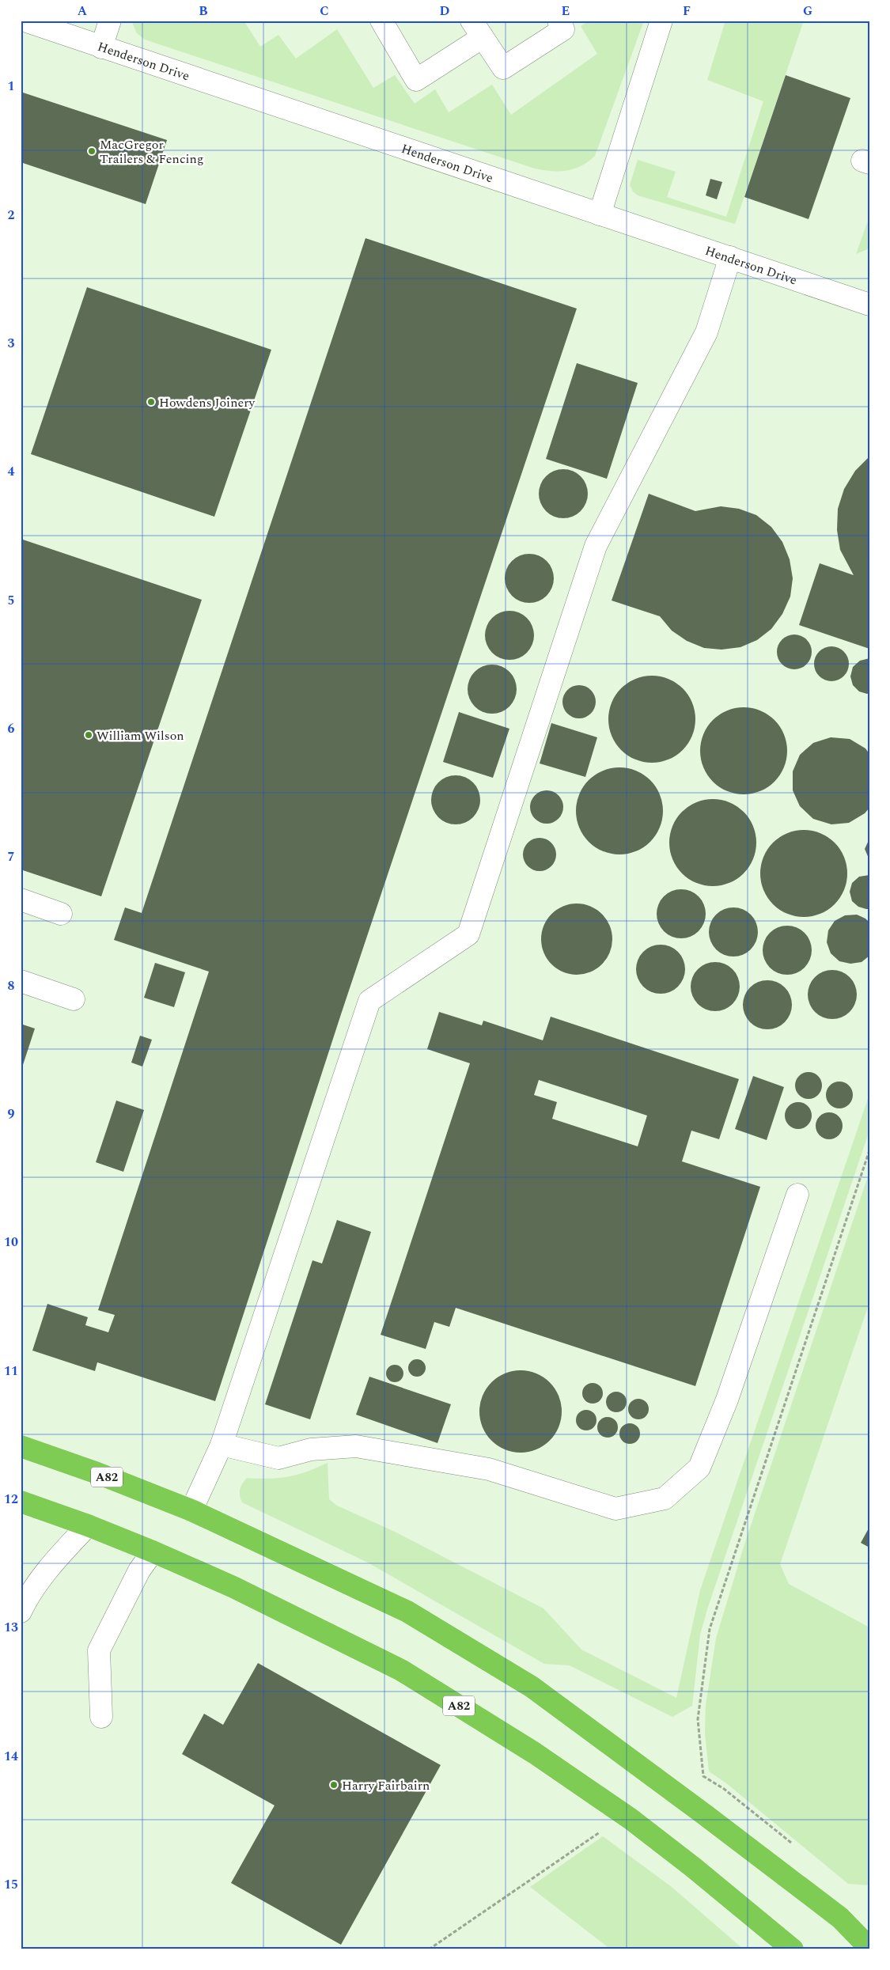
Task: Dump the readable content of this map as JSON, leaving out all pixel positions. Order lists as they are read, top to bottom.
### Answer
{
  "streets": {
    "highway": ["A82"],
    "street": ["Henderson Drive"]
  },
  "places": [
    "MacGregor Trailers & Fencing",
    "Howdens Joinery",
    "William Wilson",
    "Harry Fairbairn"
  ],
  "grid": {
    "columns": [
      "A",
      "B",
      "C",
      "D",
      "E",
      "F",
      "G"
    ],
    "rows": [
      "1",
      "2",
      "3",
      "4",
      "5",
      "6",
      "7",
      "8",
      "9",
      "10",
      "11",
      "12",
      "13",
      "14",
      "15"
    ]
  }
}
